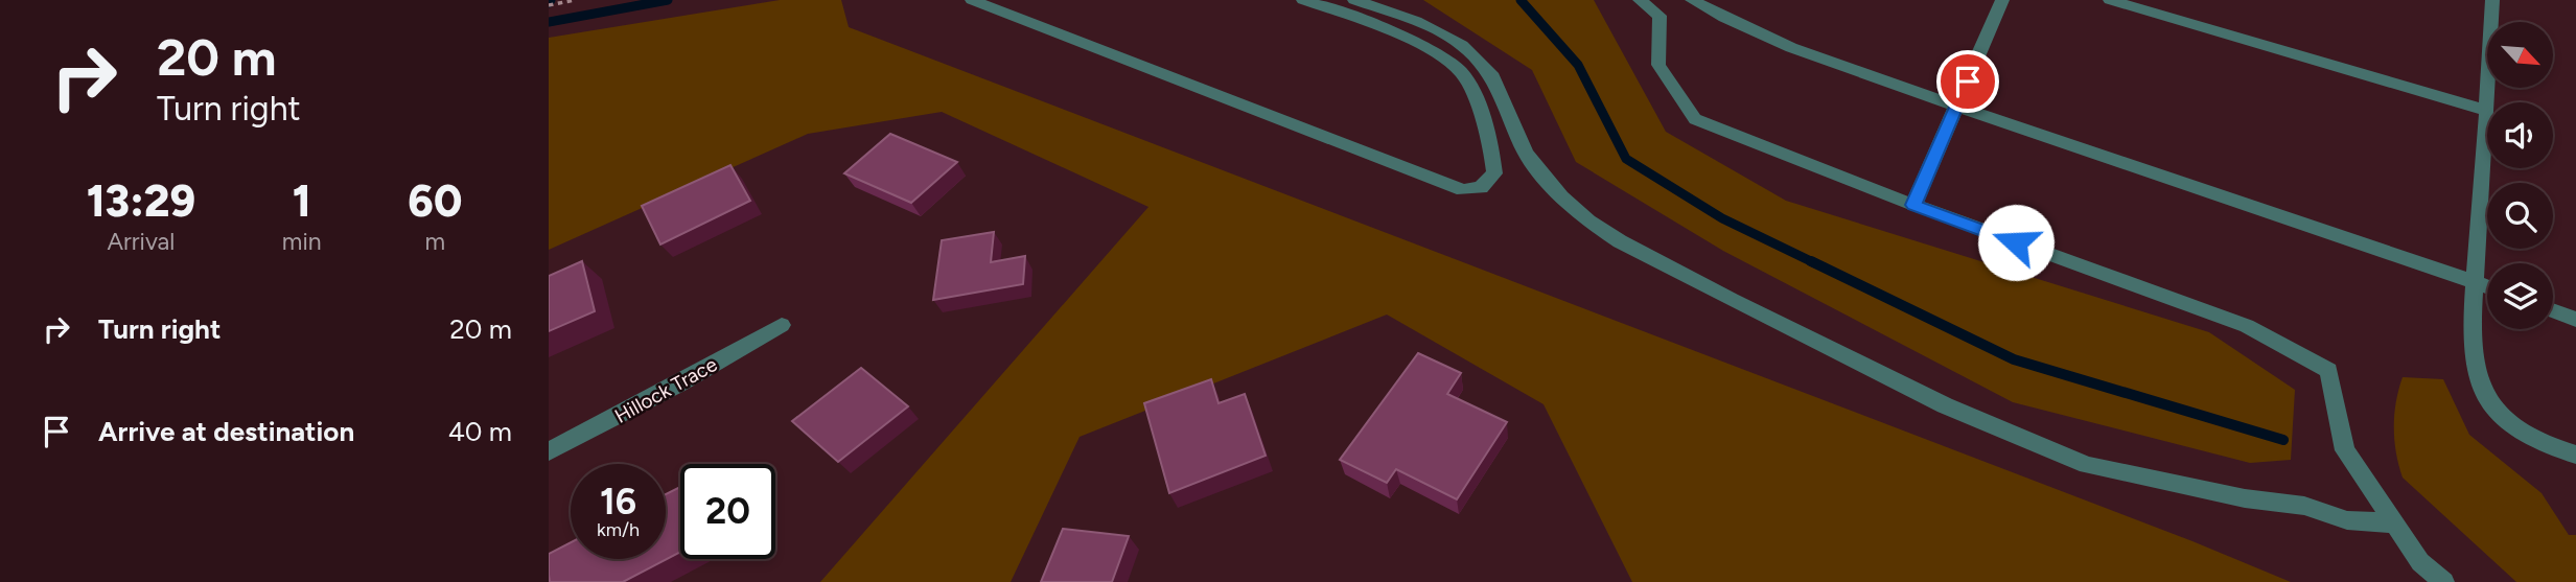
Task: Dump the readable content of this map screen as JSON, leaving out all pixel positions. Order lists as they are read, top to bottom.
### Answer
{
  "streets": {
    "street": ["Hillock Trace"]
  },
  "north": "bottom right",
  "page": {
    "turn": ["20 m", "Turn right"],
    "eta": [
      "13:29",
      "Arrival",
      "1",
      "min",
      "60",
      "m"
    ],
    "list": [
      {
        "name": "Turn right",
        "value": "20 m"
      },
      {
        "name": "Arrive at destination",
        "value": "40 m"
      }
    ],
    "speed": "16 km/h",
    "limit": "20"
  }
}
